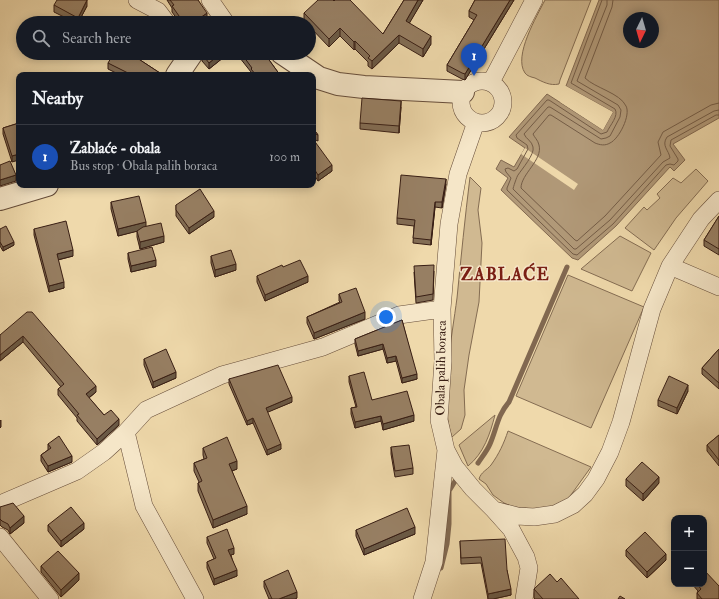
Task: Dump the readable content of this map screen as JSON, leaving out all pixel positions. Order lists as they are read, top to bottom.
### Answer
{
  "streets": {
    "street": ["Obala palih boraca"]
  },
  "districts": ["ZABLAĆE"],
  "north": "bottom",
  "page": {
    "search": "Search here",
    "pins": "1",
    "heading": "Nearby",
    "list": [
      {
        "mark": "1",
        "name": "Zablaće - obala",
        "note": "Bus stop · Obala palih boraca",
        "value": "100 m"
      }
    ],
    "map_buttons": ["+", "−"]
  }
}
